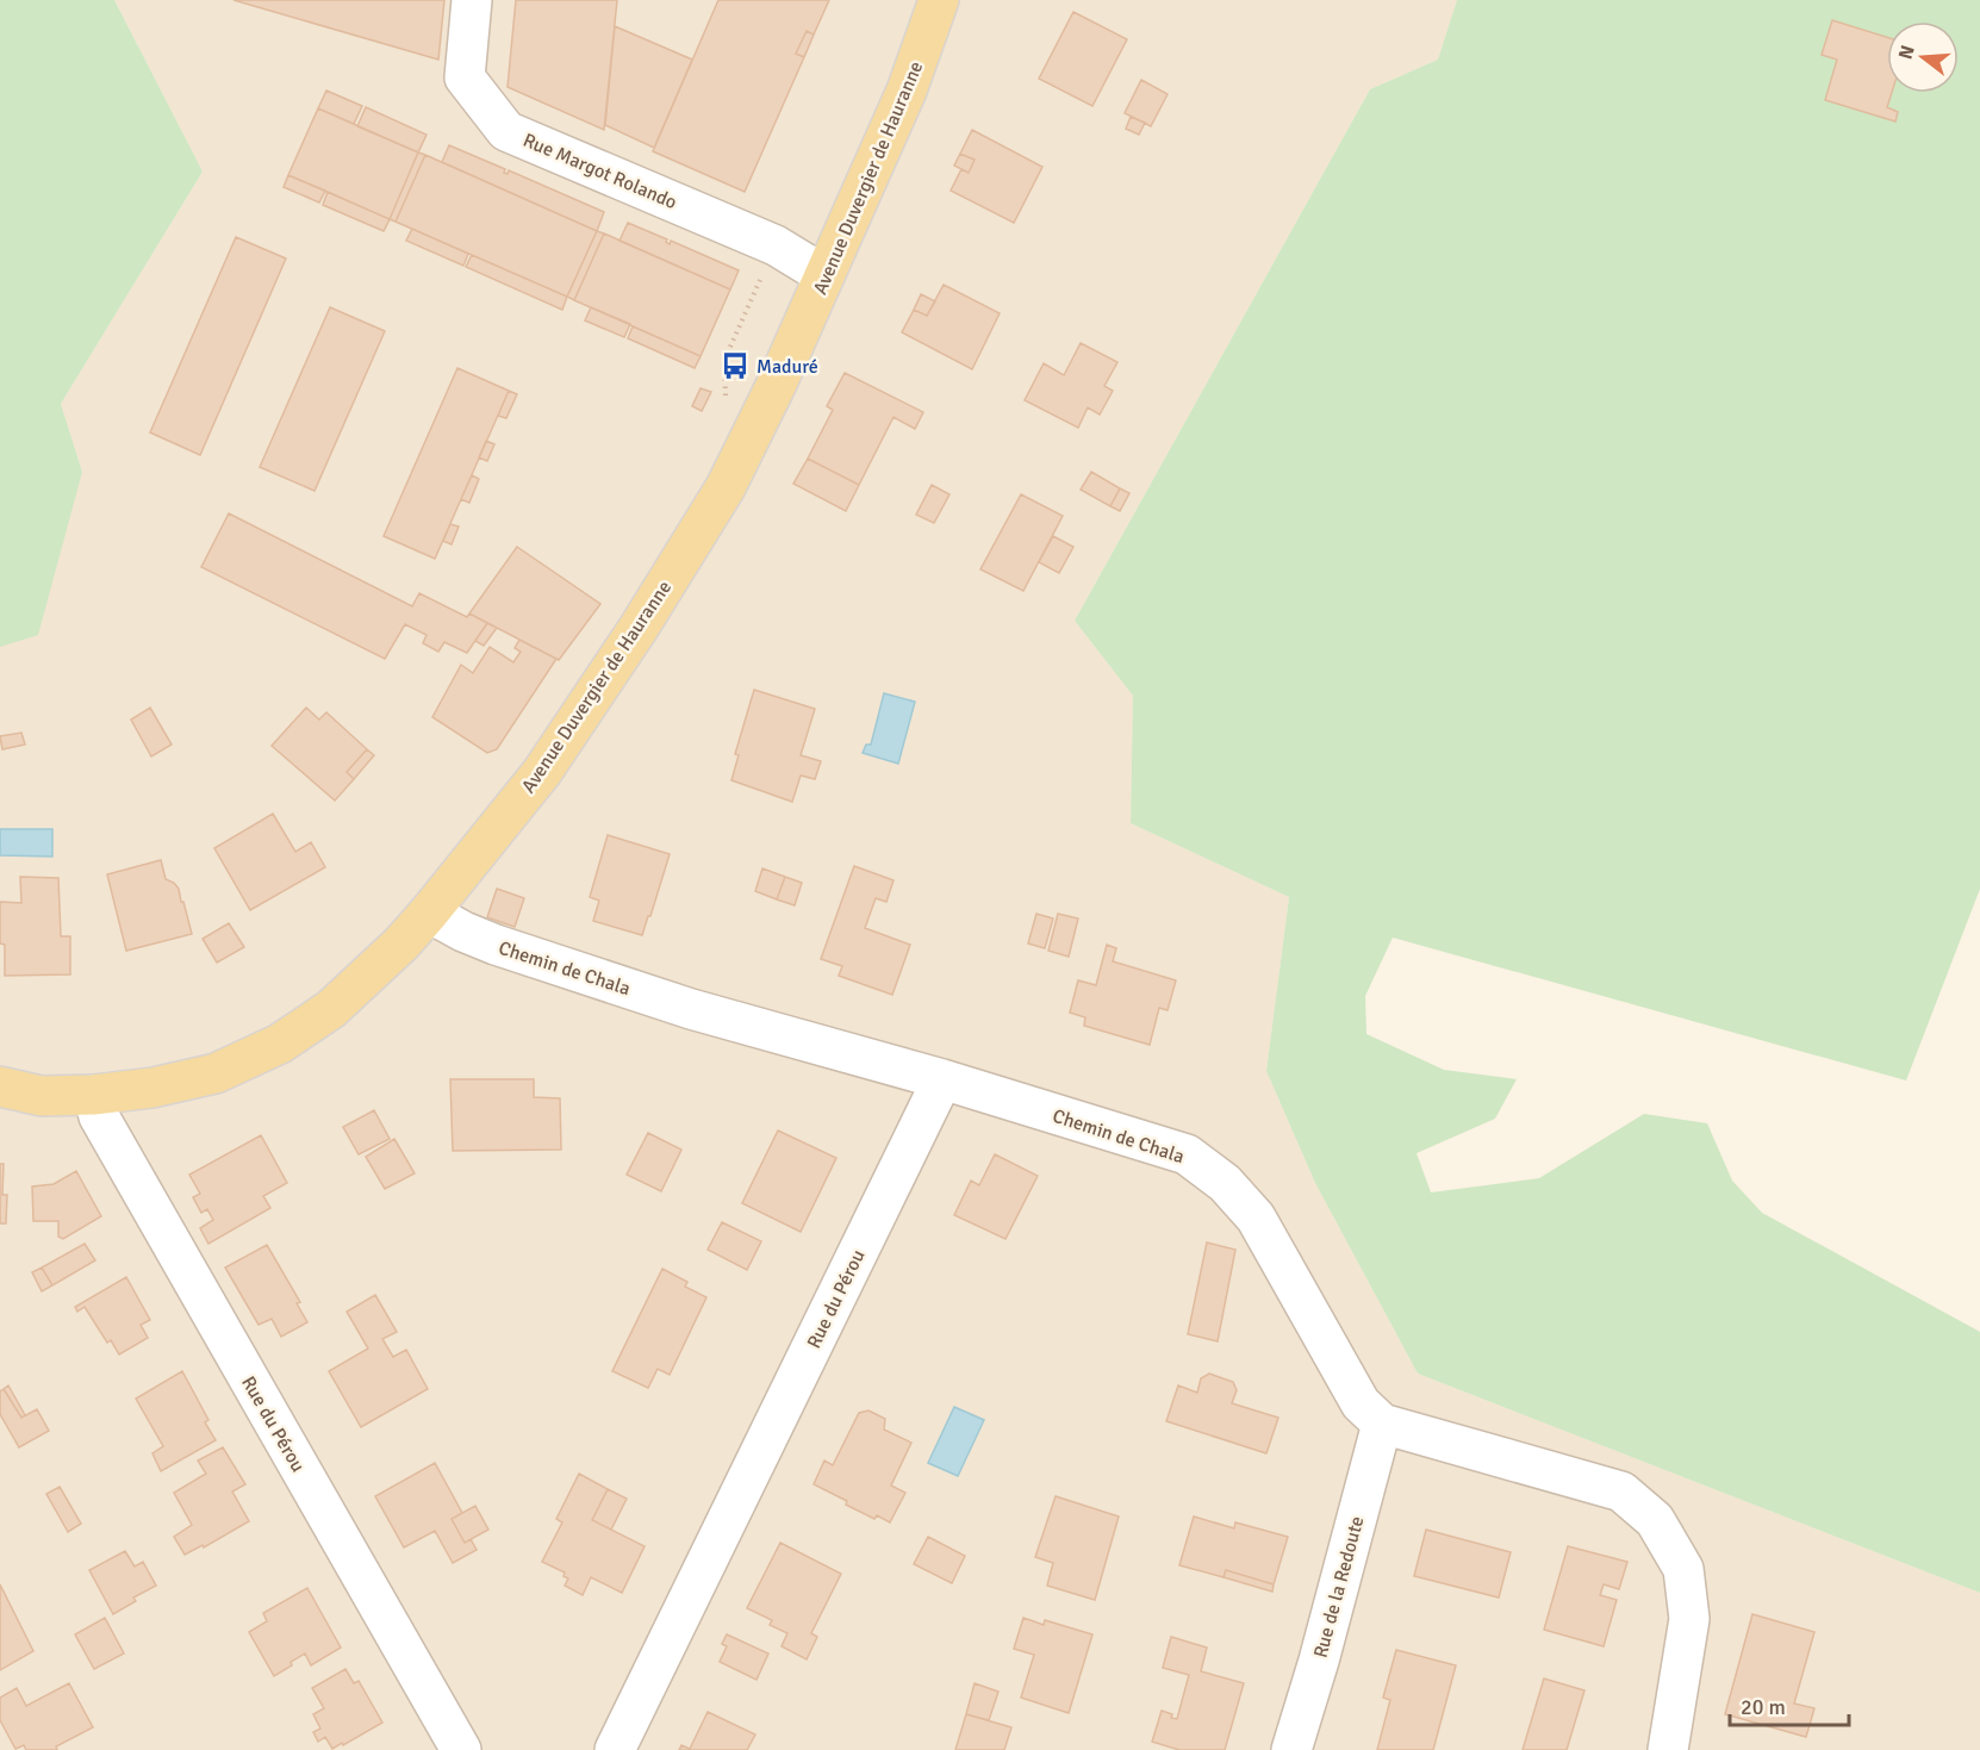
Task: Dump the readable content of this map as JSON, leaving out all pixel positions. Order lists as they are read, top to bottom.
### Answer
{
  "streets": {
    "main road": ["Avenue Duvergier de Hauranne"],
    "street": [
      "Rue Margot Rolando",
      "Chemin de Chala",
      "Rue du Pérou",
      "Rue de la Redoute"
    ]
  },
  "crossings": [
    ["Rue Margot Rolando", "Avenue Duvergier de Hauranne"],
    ["Avenue Duvergier de Hauranne", "Chemin de Chala"],
    ["Avenue Duvergier de Hauranne", "Rue du Pérou"],
    ["Chemin de Chala", "Rue du Pérou"],
    ["Chemin de Chala", "Rue de la Redoute"]
  ],
  "places": {
    "bus stop": ["Maduré"]
  },
  "scale_bar": "20 m",
  "north": "left"
}
